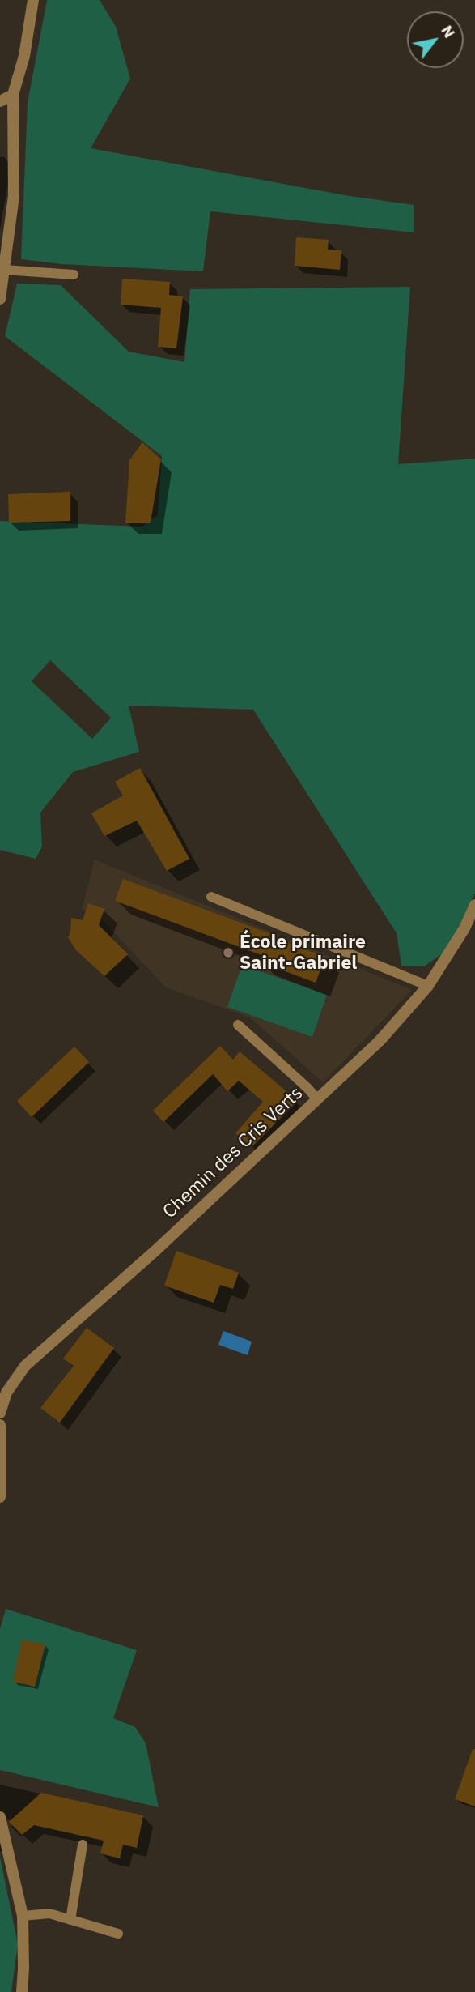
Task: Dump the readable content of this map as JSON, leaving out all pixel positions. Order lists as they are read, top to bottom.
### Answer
{
  "streets": {
    "street": ["Chemin des Cris Verts"]
  },
  "places": ["École primaire Saint-Gabriel"],
  "north": "top right"
}
